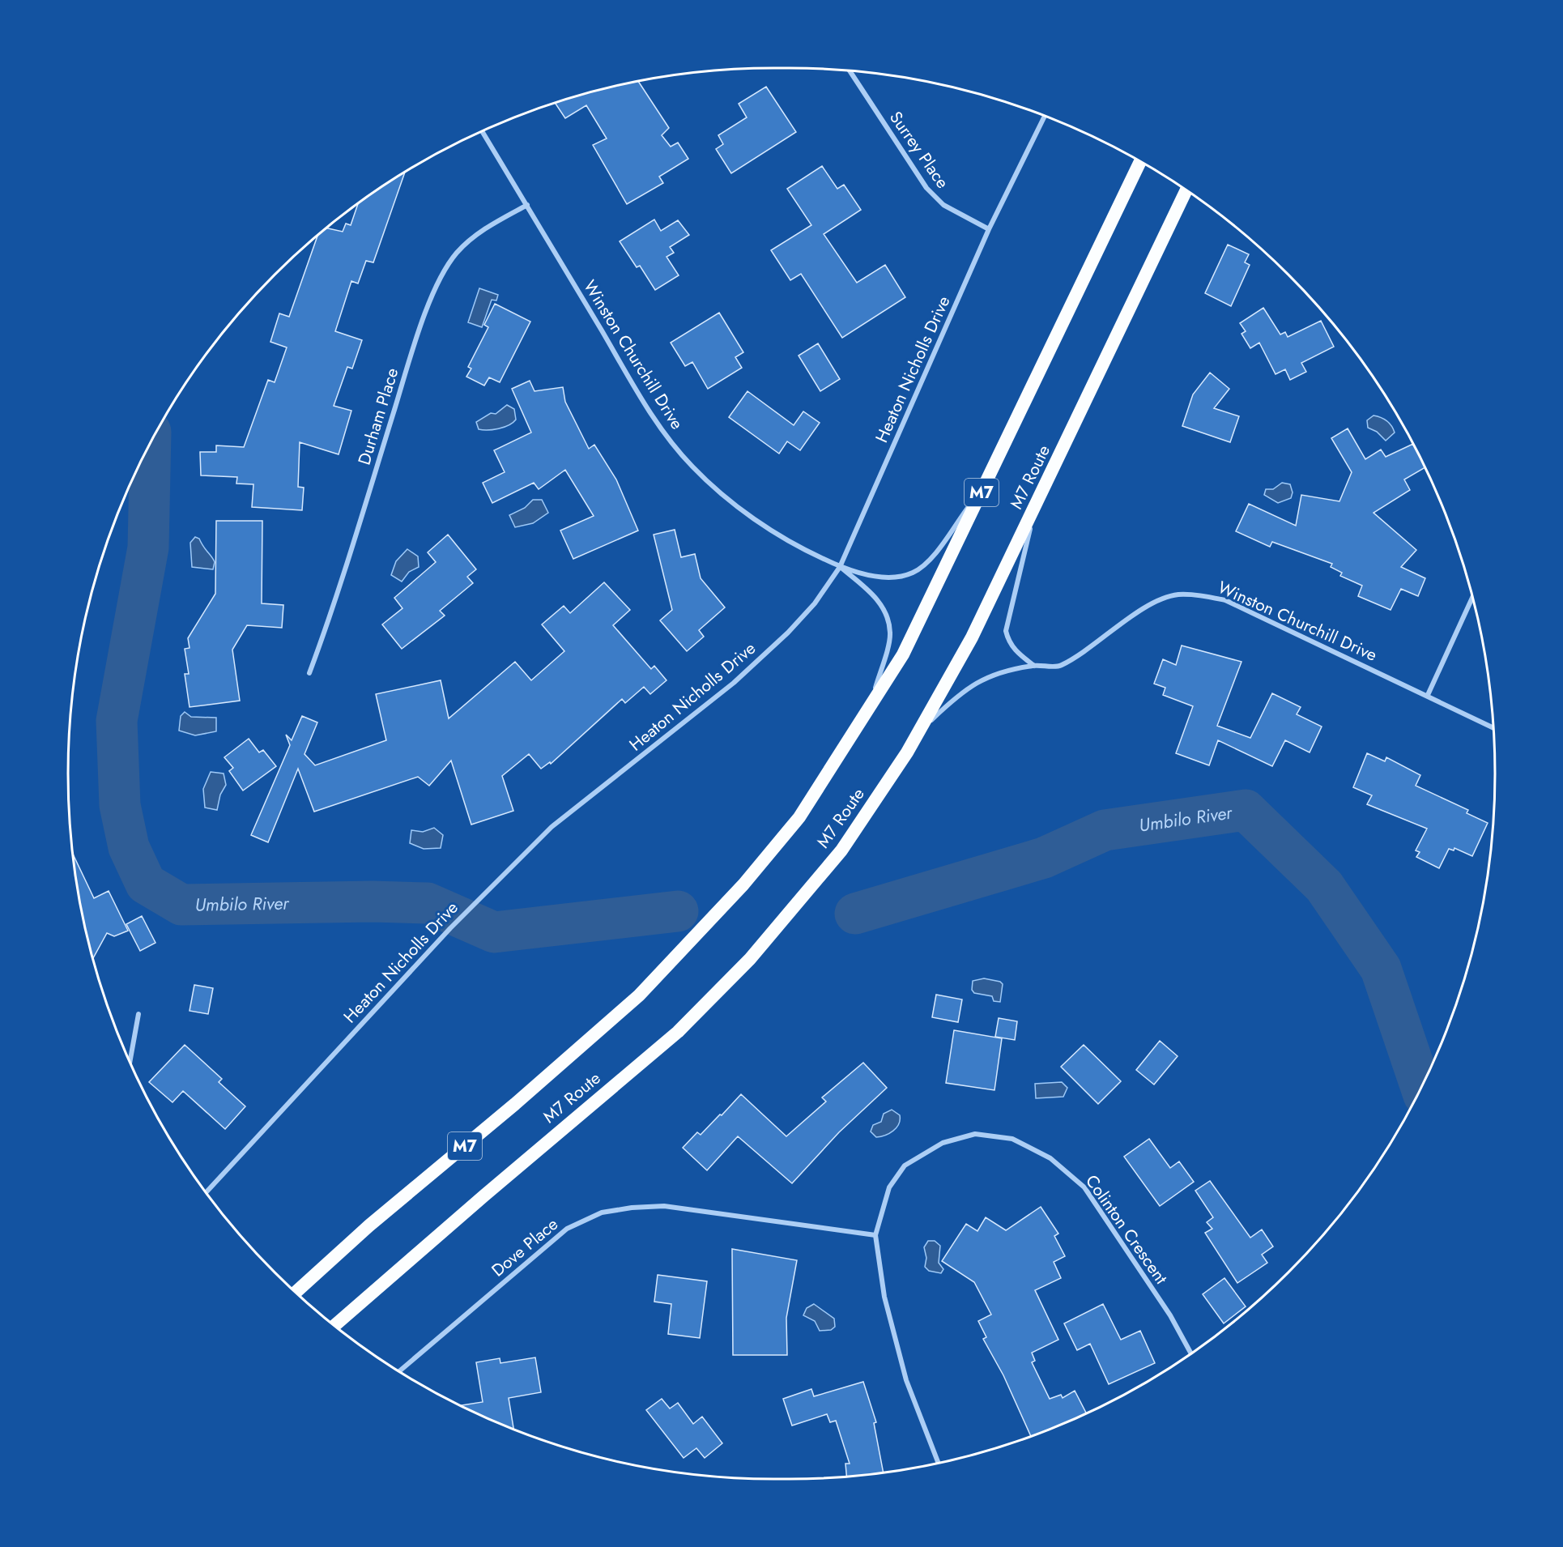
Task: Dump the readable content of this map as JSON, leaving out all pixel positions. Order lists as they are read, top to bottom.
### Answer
{
  "streets": {
    "highway": ["M7 Route", "M7"],
    "street": [
      "Surrey Place",
      "Winston Churchill Drive",
      "Heaton Nicholls Drive",
      "Durham Place",
      "Colinton Crescent",
      "Dove Place"
    ]
  },
  "crossings": [
    ["Surrey Place", "Heaton Nicholls Drive"],
    ["Winston Churchill Drive", "Heaton Nicholls Drive"],
    ["Winston Churchill Drive", "Durham Place"],
    ["Winston Churchill Drive", "M7 Route"],
    ["Colinton Crescent", "Dove Place"]
  ],
  "water": ["Umbilo River"]
}
